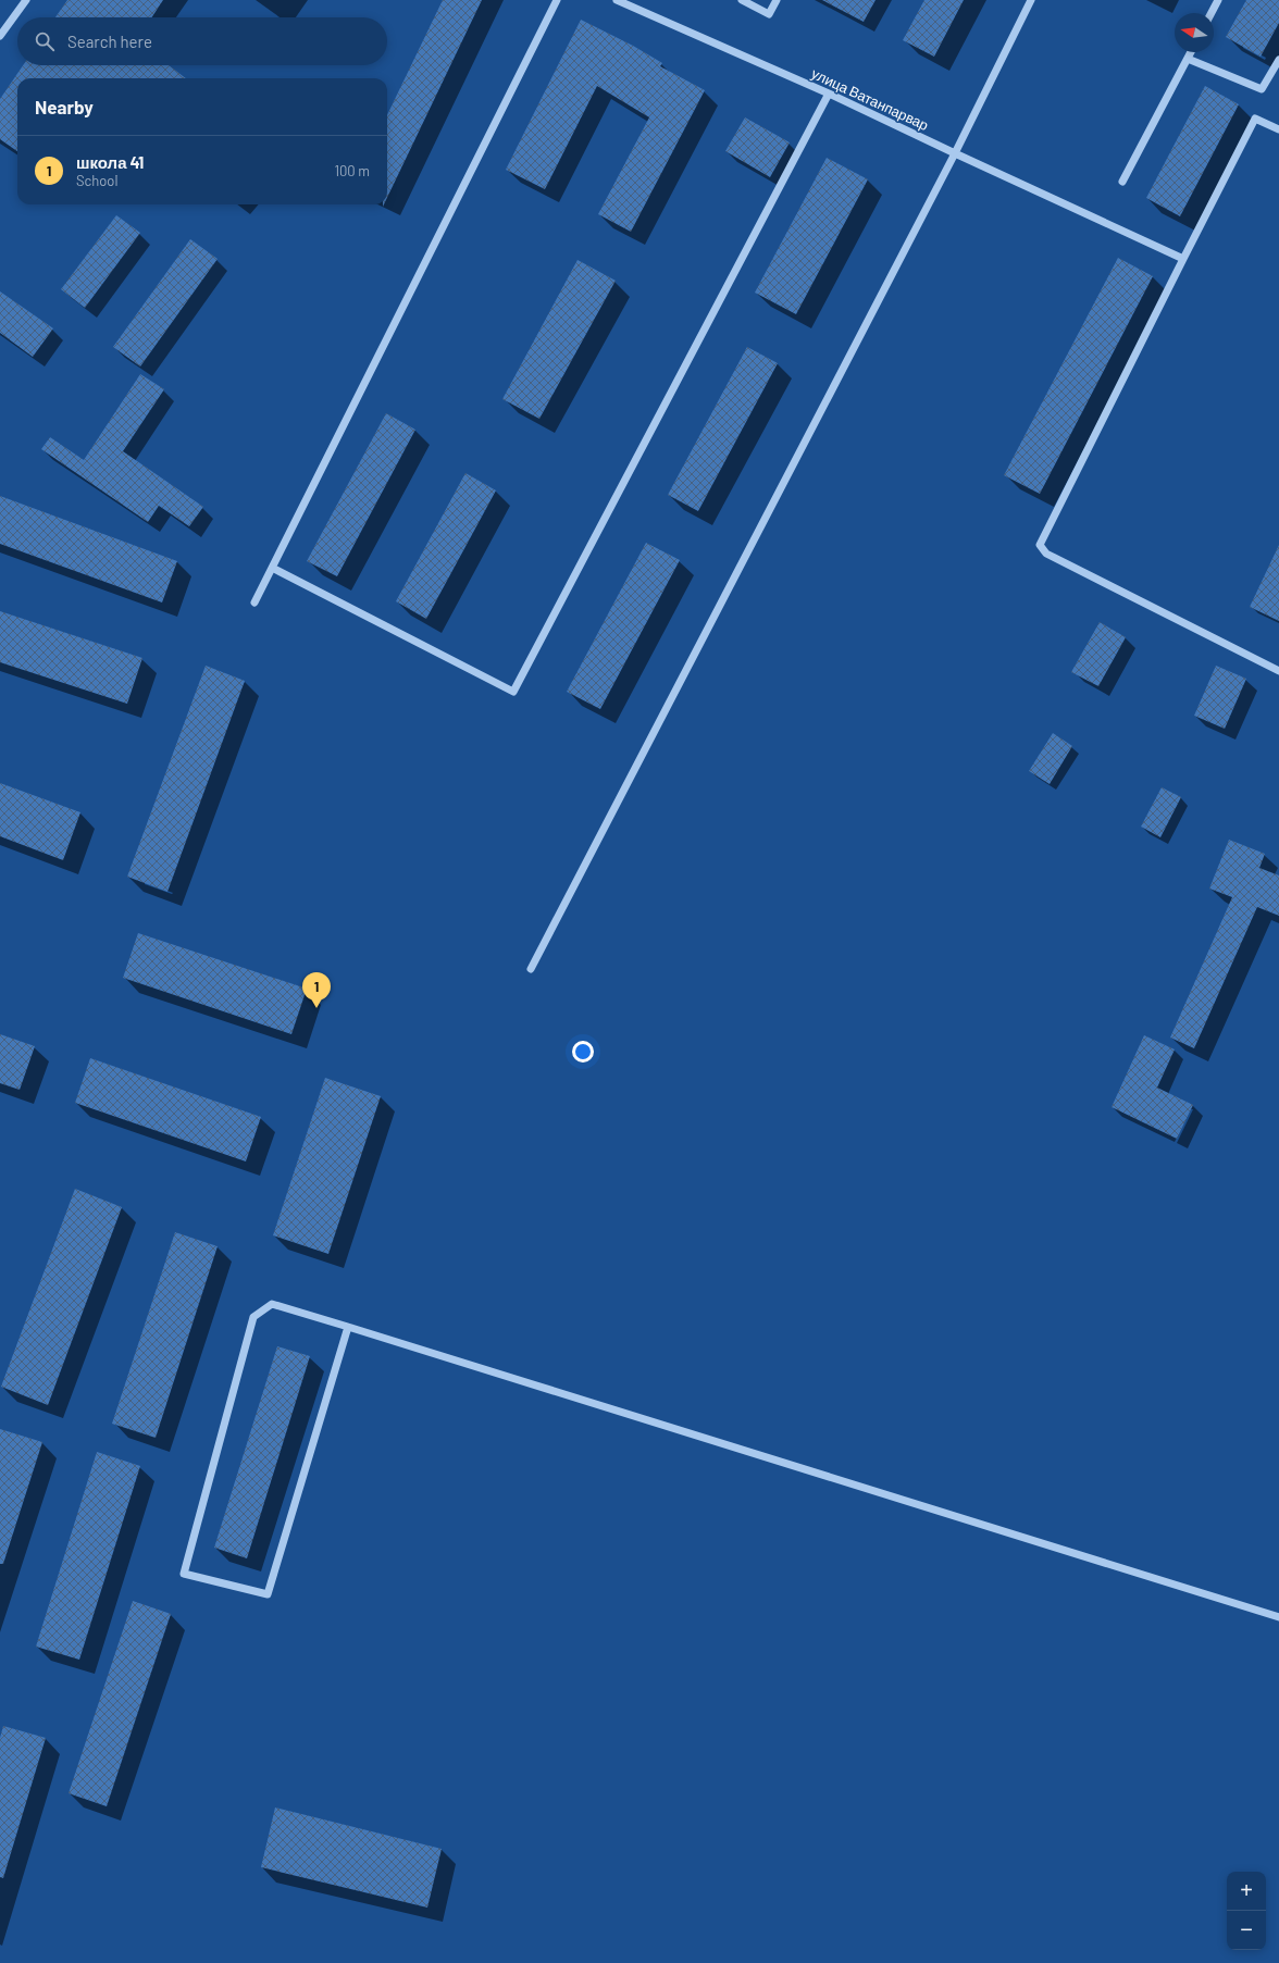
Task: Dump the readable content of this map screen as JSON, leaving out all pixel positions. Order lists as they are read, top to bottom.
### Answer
{
  "streets": {
    "street": ["улица Ватанпарвар"]
  },
  "north": "left",
  "page": {
    "search": "Search here",
    "heading": "Nearby",
    "list": [
      {
        "mark": "1",
        "name": "школа 41",
        "note": "School",
        "value": "100 m"
      }
    ],
    "pins": "1",
    "map_buttons": ["+", "−"]
  }
}
